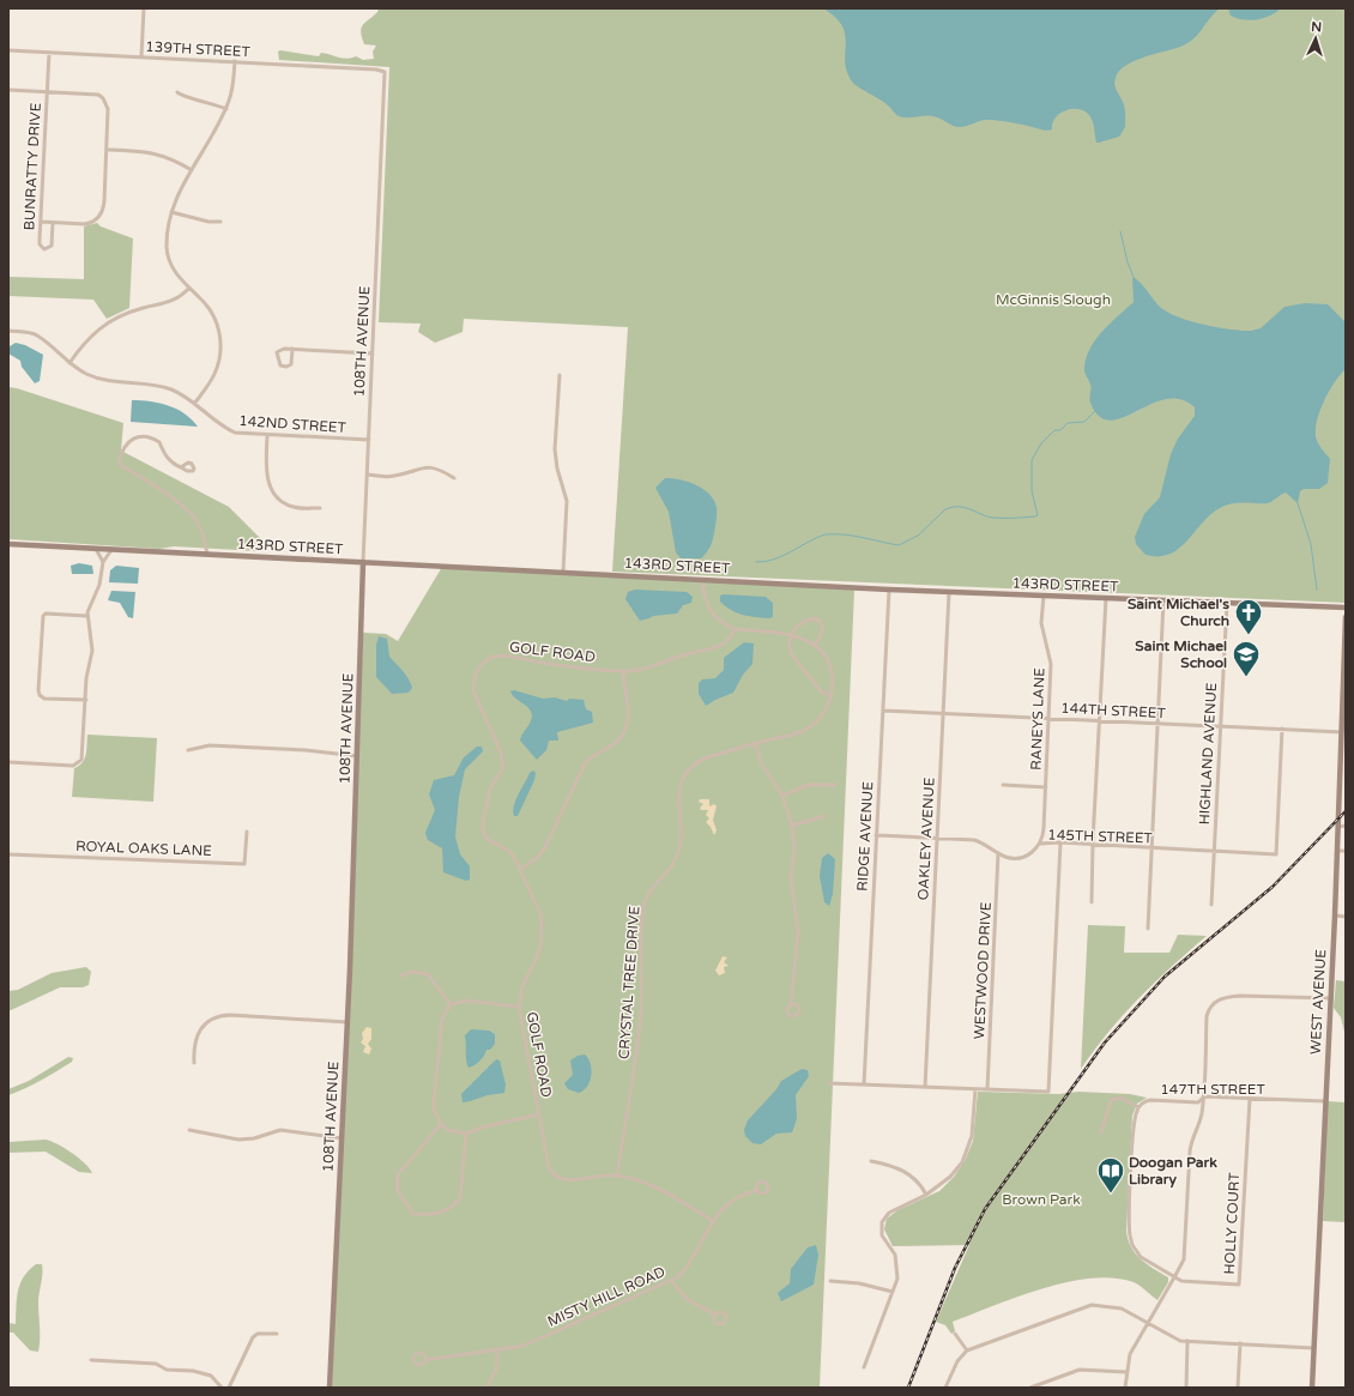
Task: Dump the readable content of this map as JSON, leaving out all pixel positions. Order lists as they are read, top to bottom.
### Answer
{
  "streets": {
    "street": [
      "139TH STREET",
      "BUNRATTY DRIVE",
      "108TH AVENUE",
      "142ND STREET",
      "143RD STREET",
      "GOLF ROAD",
      "144TH STREET",
      "RANEYS LANE",
      "HIGHLAND AVENUE",
      "RIDGE AVENUE",
      "145TH STREET",
      "OAKLEY AVENUE",
      "ROYAL OAKS LANE",
      "WESTWOOD DRIVE",
      "CRYSTAL TREE DRIVE",
      "WEST AVENUE",
      "147TH STREET",
      "HOLLY COURT",
      "MISTY HILL ROAD"
    ]
  },
  "crossings": [
    ["139TH STREET", "BUNRATTY DRIVE"],
    ["139TH STREET", "108TH AVENUE"],
    ["108TH AVENUE", "142ND STREET"],
    ["108TH AVENUE", "143RD STREET"],
    ["143RD STREET", "RANEYS LANE"],
    ["143RD STREET", "HIGHLAND AVENUE"],
    ["143RD STREET", "RIDGE AVENUE"],
    ["143RD STREET", "OAKLEY AVENUE"],
    ["143RD STREET", "CRYSTAL TREE DRIVE"],
    ["GOLF ROAD", "CRYSTAL TREE DRIVE"],
    ["144TH STREET", "RANEYS LANE"],
    ["144TH STREET", "HIGHLAND AVENUE"],
    ["144TH STREET", "RIDGE AVENUE"],
    ["144TH STREET", "145TH STREET"],
    ["144TH STREET", "OAKLEY AVENUE"],
    ["144TH STREET", "WEST AVENUE"],
    ["RANEYS LANE", "145TH STREET"],
    ["HIGHLAND AVENUE", "145TH STREET"],
    ["RIDGE AVENUE", "145TH STREET"],
    ["145TH STREET", "OAKLEY AVENUE"],
    ["145TH STREET", "WESTWOOD DRIVE"],
    ["WEST AVENUE", "147TH STREET"],
    ["147TH STREET", "HOLLY COURT"]
  ],
  "parks": ["McGinnis Slough", "Brown Park"],
  "places": {
    "church": ["Saint Michael's Church"],
    "school or university": ["Saint Michael School"],
    "library": ["Doogan Park Library"]
  },
  "north": "top"
}
